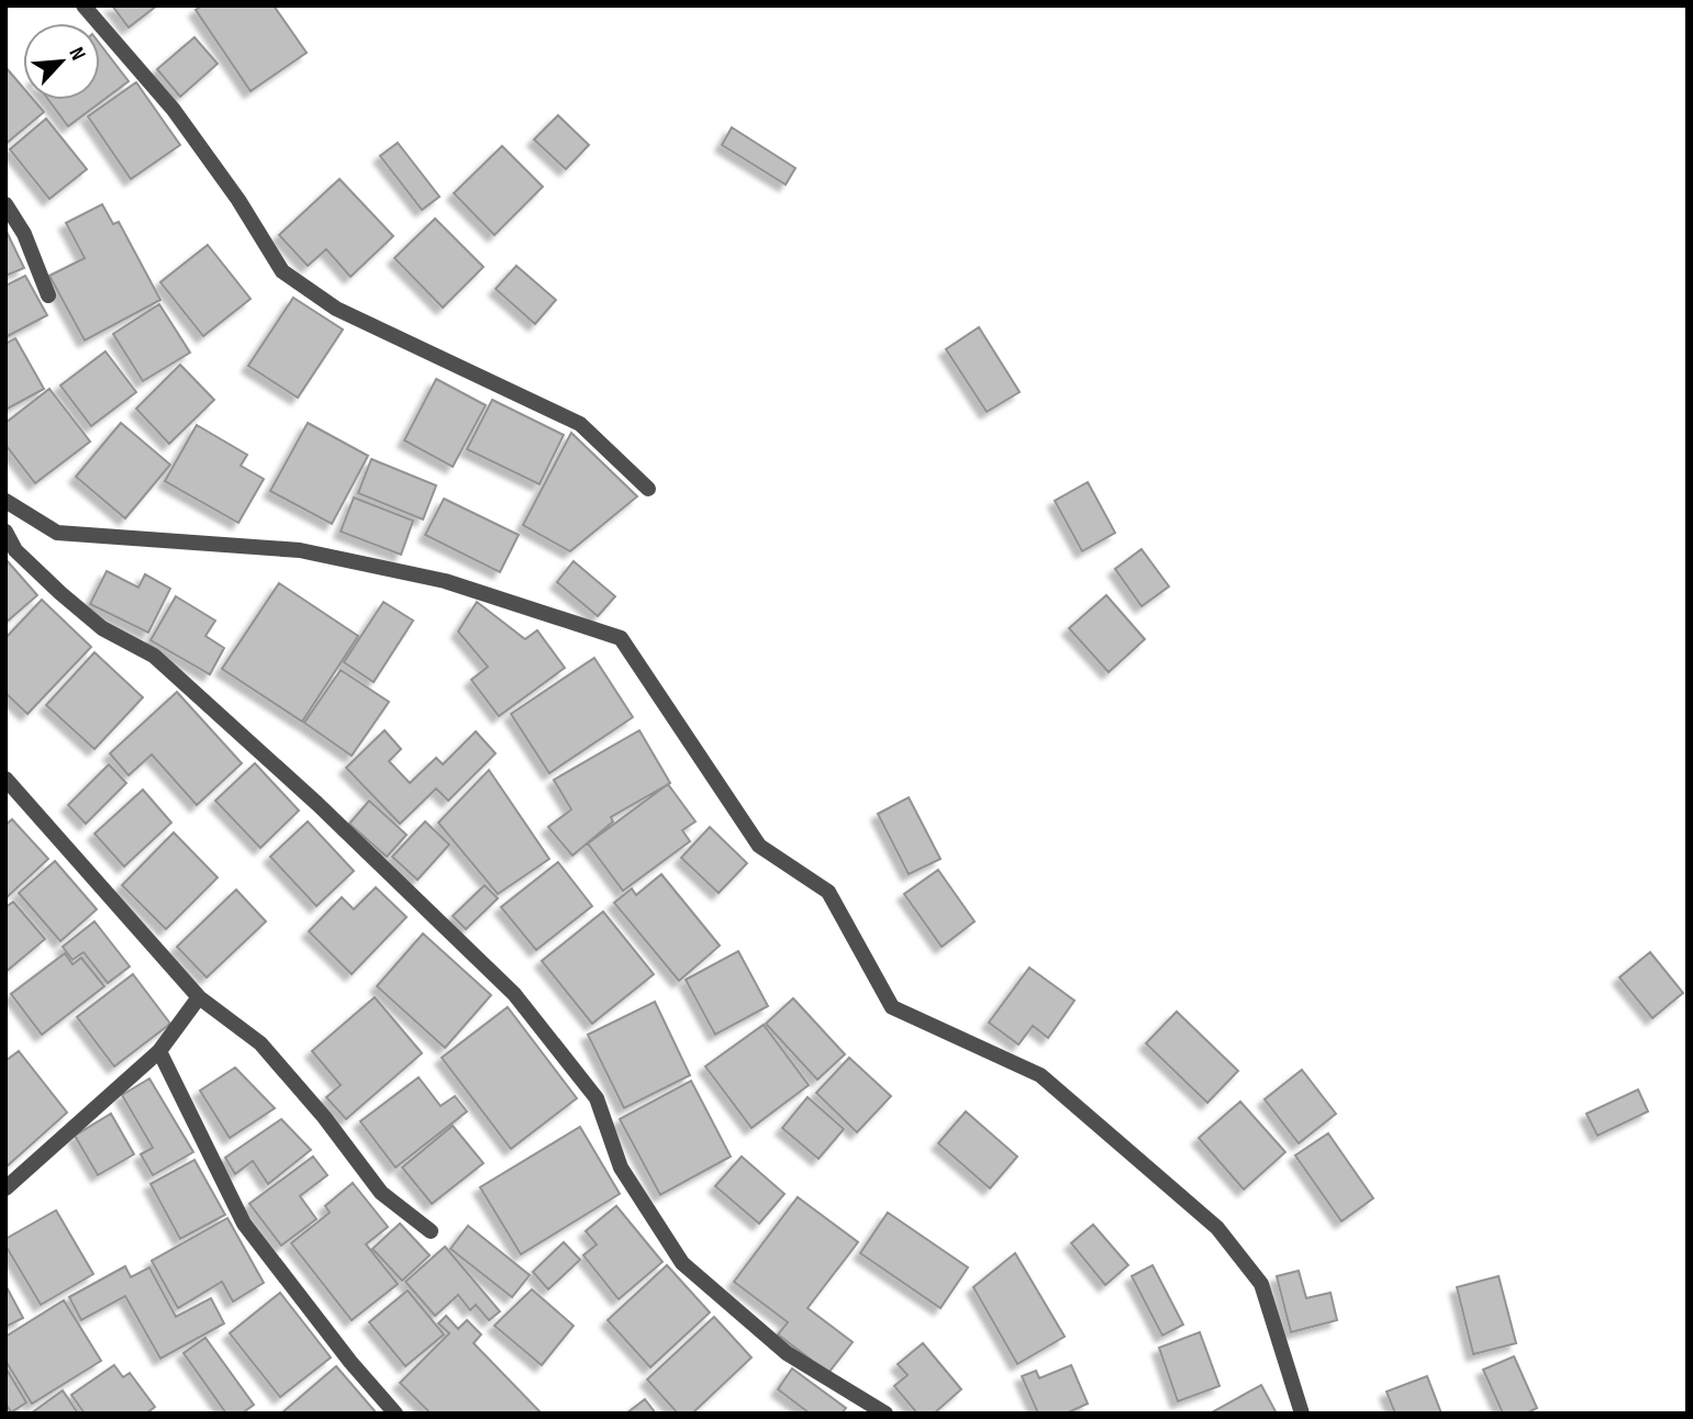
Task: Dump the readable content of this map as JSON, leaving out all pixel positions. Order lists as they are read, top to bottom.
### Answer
{
  "north": "top right"
}
